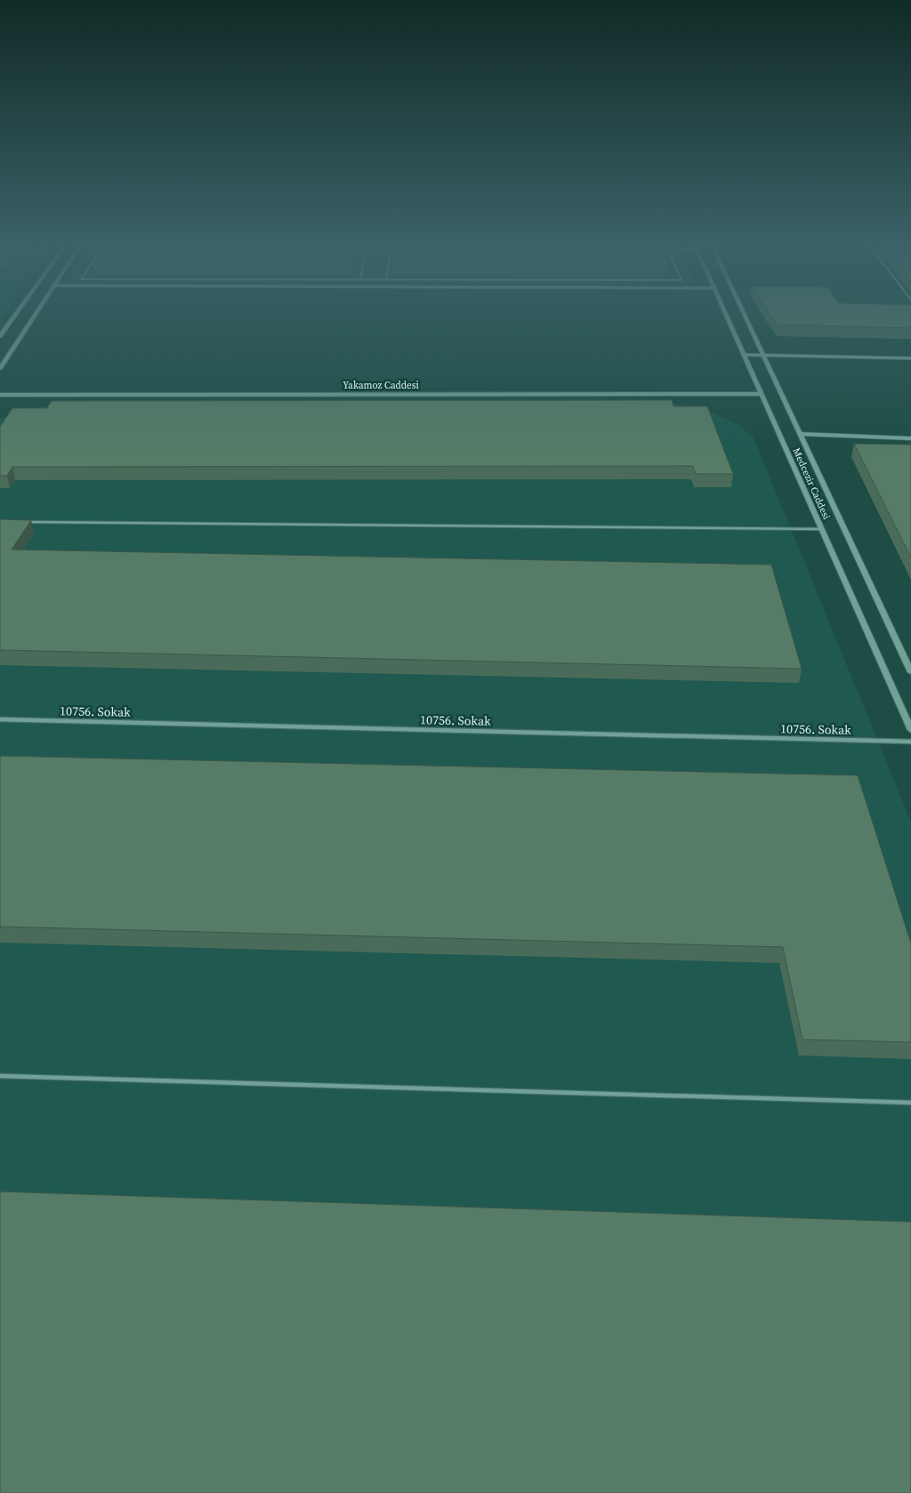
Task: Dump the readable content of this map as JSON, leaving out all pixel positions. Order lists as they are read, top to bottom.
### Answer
{
  "streets": {
    "street": ["Yakamoz Caddesi", "Medcezir Caddesi", "10756. Sokak"]
  },
  "crossings": [
    ["Yakamoz Caddesi", "Medcezir Caddesi"]
  ]
}
